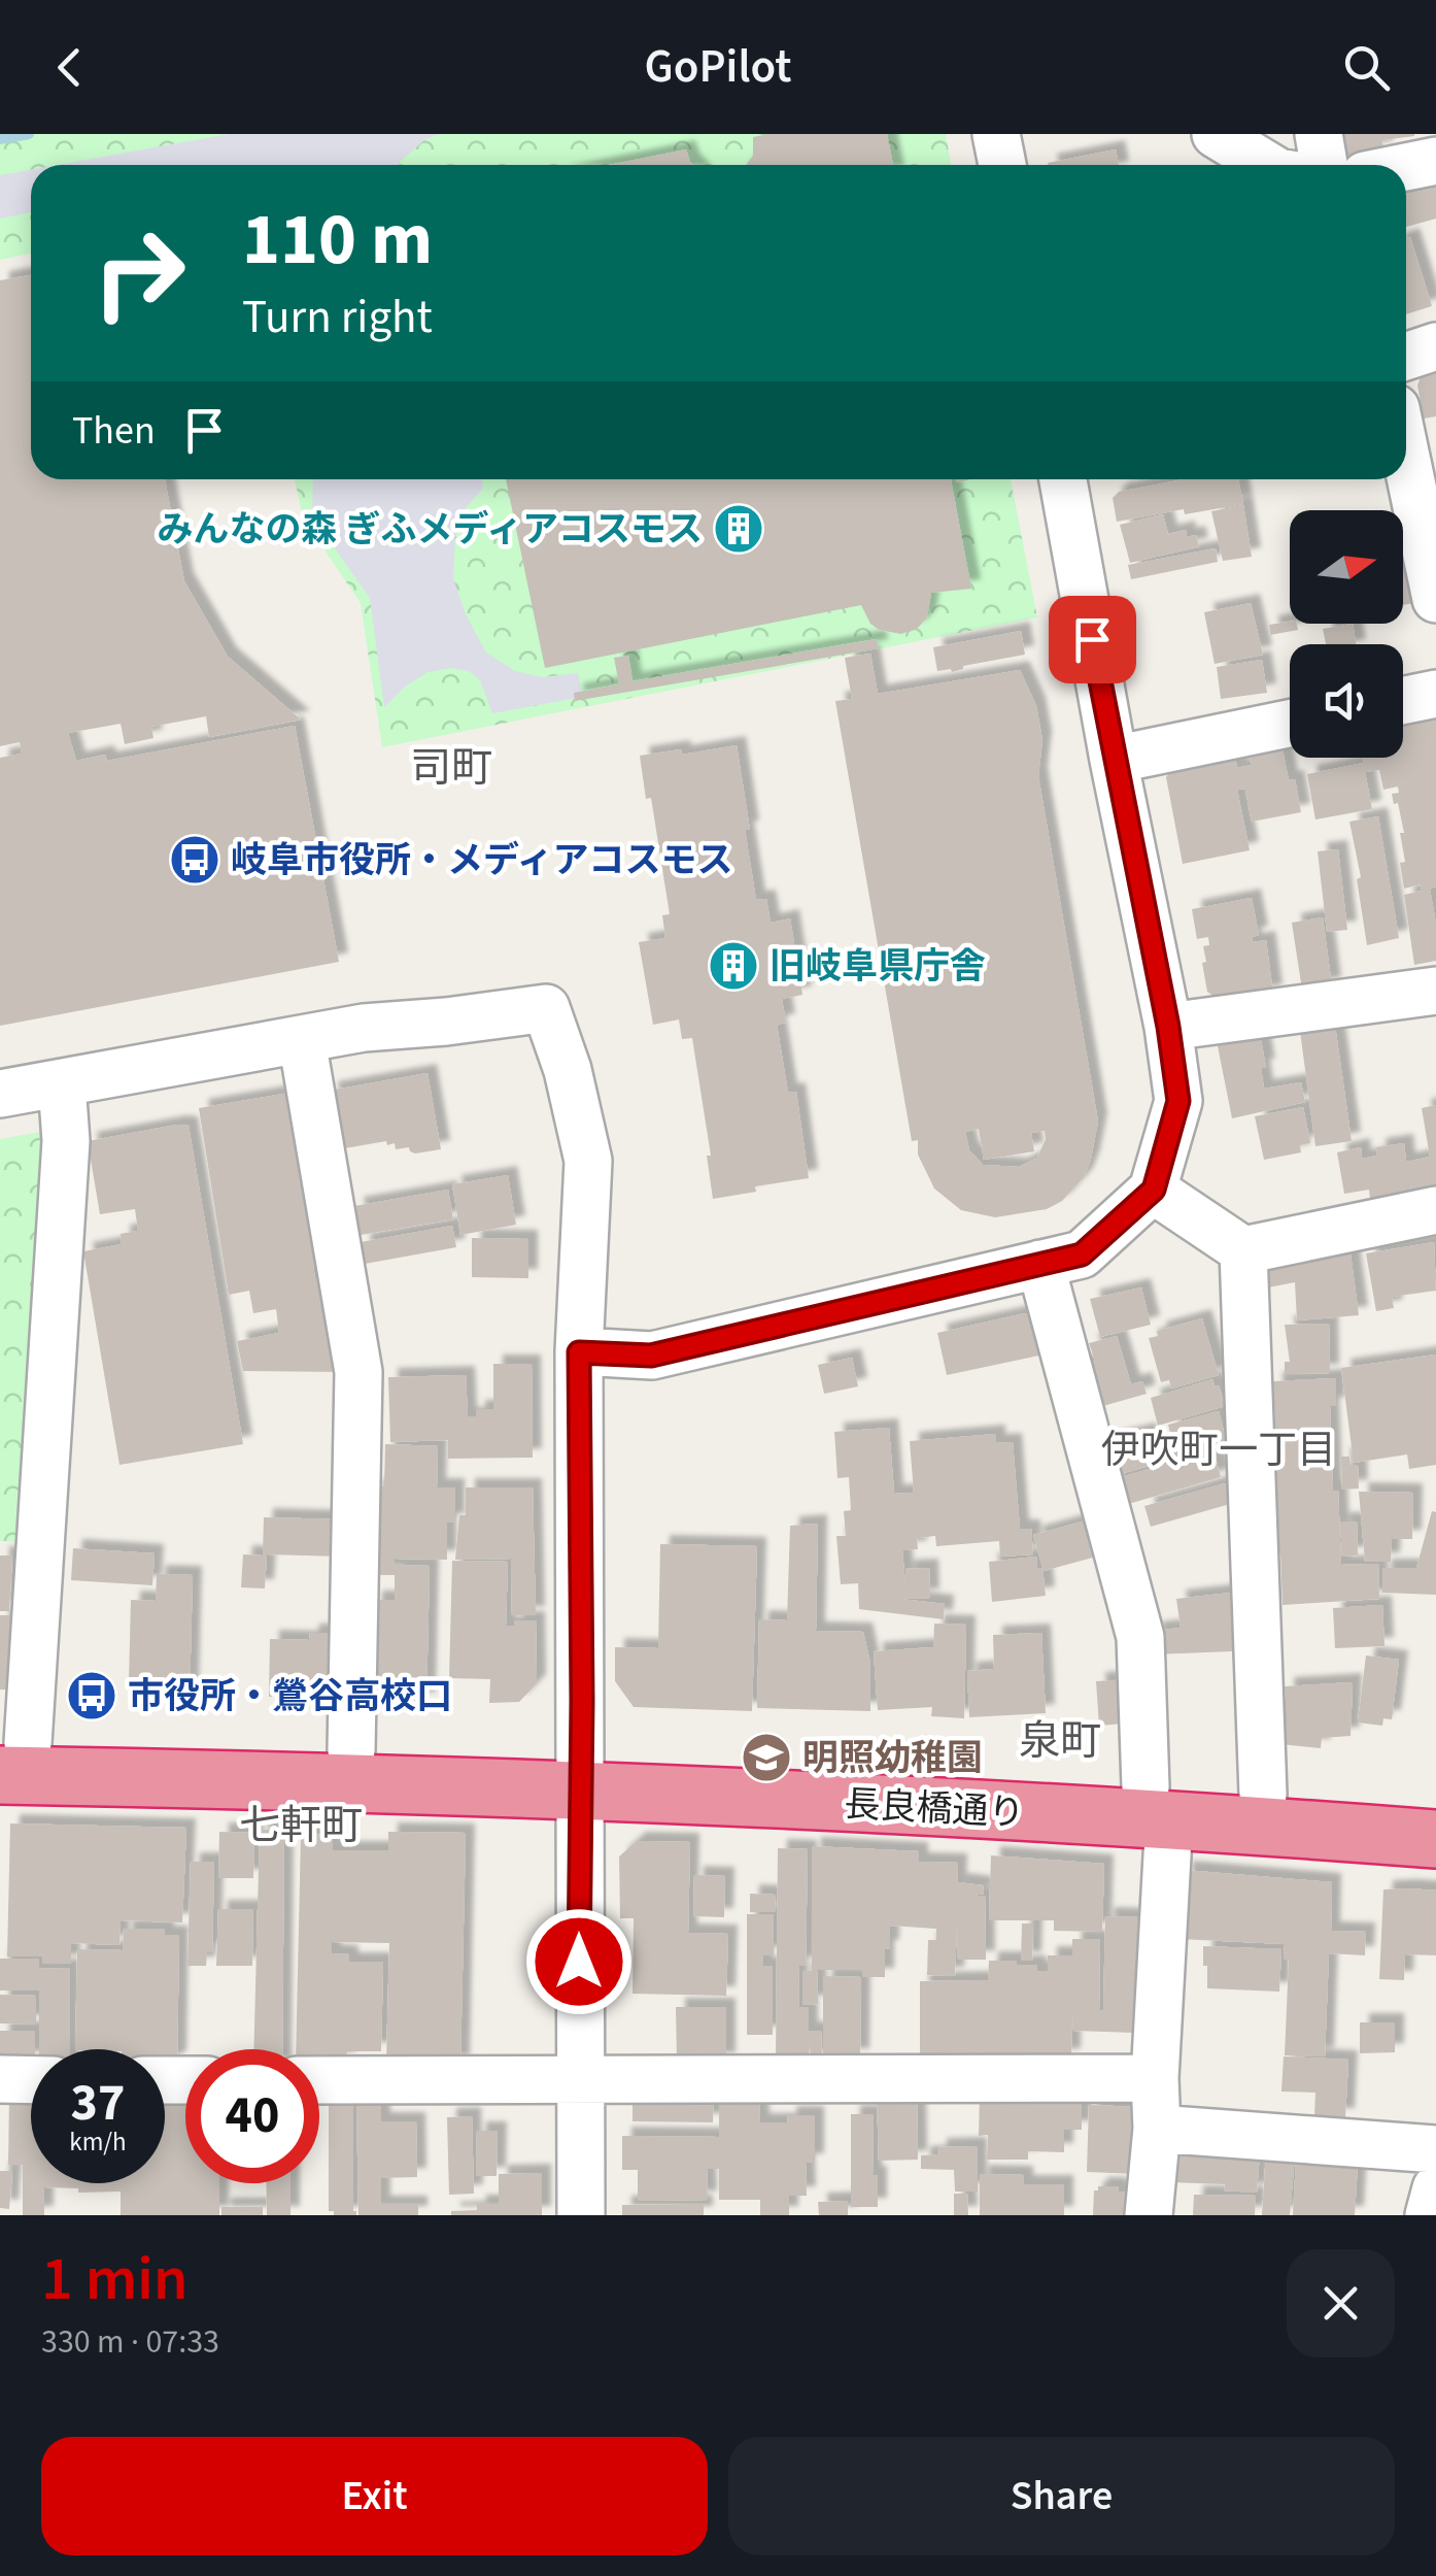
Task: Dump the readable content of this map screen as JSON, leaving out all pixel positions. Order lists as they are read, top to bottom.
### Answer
{
  "streets": {
    "highway": ["長良橋通り"]
  },
  "districts": [
    "司町",
    "伊吹町一丁目",
    "泉町",
    "七軒町"
  ],
  "places": {
    "building": ["みんなの森 ぎふメディアコスモス", "旧岐阜県庁舎"],
    "bus stop": ["岐阜市役所・メディアコスモス", "市役所・鶯谷高校口"],
    "school or university": ["明照幼稚園"]
  },
  "north": "right",
  "page": {
    "header": "GoPilot",
    "turn": ["110 m", "Turn right"],
    "then": "Then",
    "speed": "37 km/h",
    "limit": "40",
    "heading": ["1 min", "330 m · 07:33"],
    "buttons": ["Exit", "Share"]
  }
}
